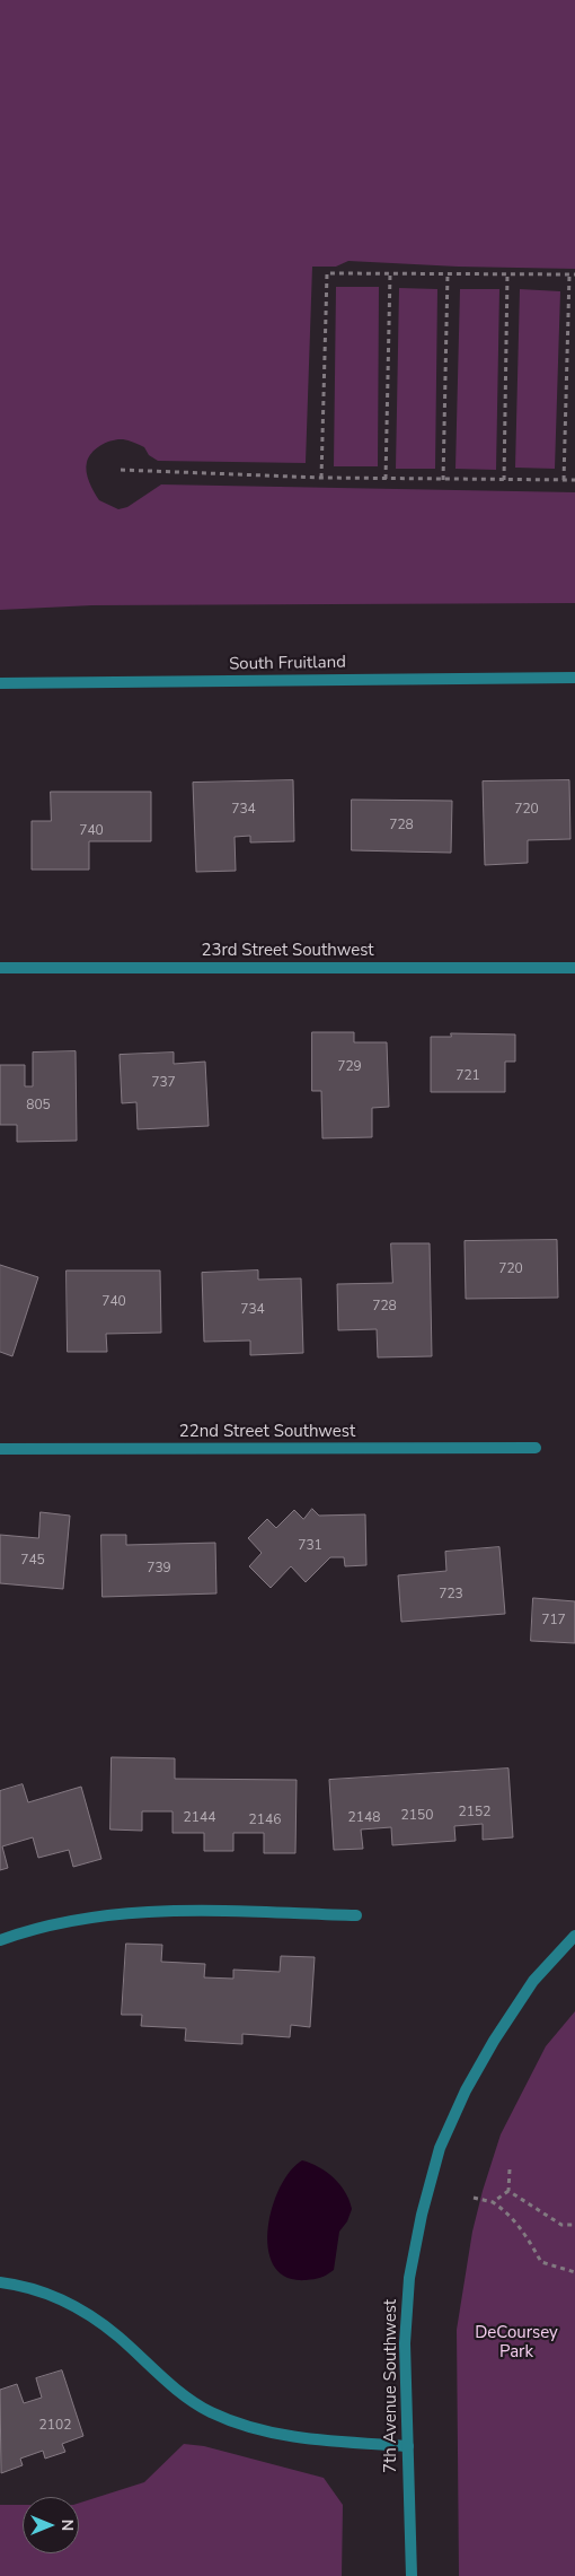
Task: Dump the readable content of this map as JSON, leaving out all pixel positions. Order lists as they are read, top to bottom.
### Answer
{
  "streets": {
    "street": [
      "South Fruitland",
      "23rd Street Southwest",
      "22nd Street Southwest",
      "7th Avenue Southwest"
    ]
  },
  "parks": ["DeCoursey Park"],
  "house_numbers": [
    "734",
    "720",
    "728",
    "740",
    "729",
    "721",
    "737",
    "805",
    "720",
    "740",
    "728",
    "734",
    "731",
    "745",
    "739",
    "723",
    "717",
    "2152",
    "2150",
    "2144",
    "2148",
    "2146",
    "2102"
  ],
  "north": "right"
}
